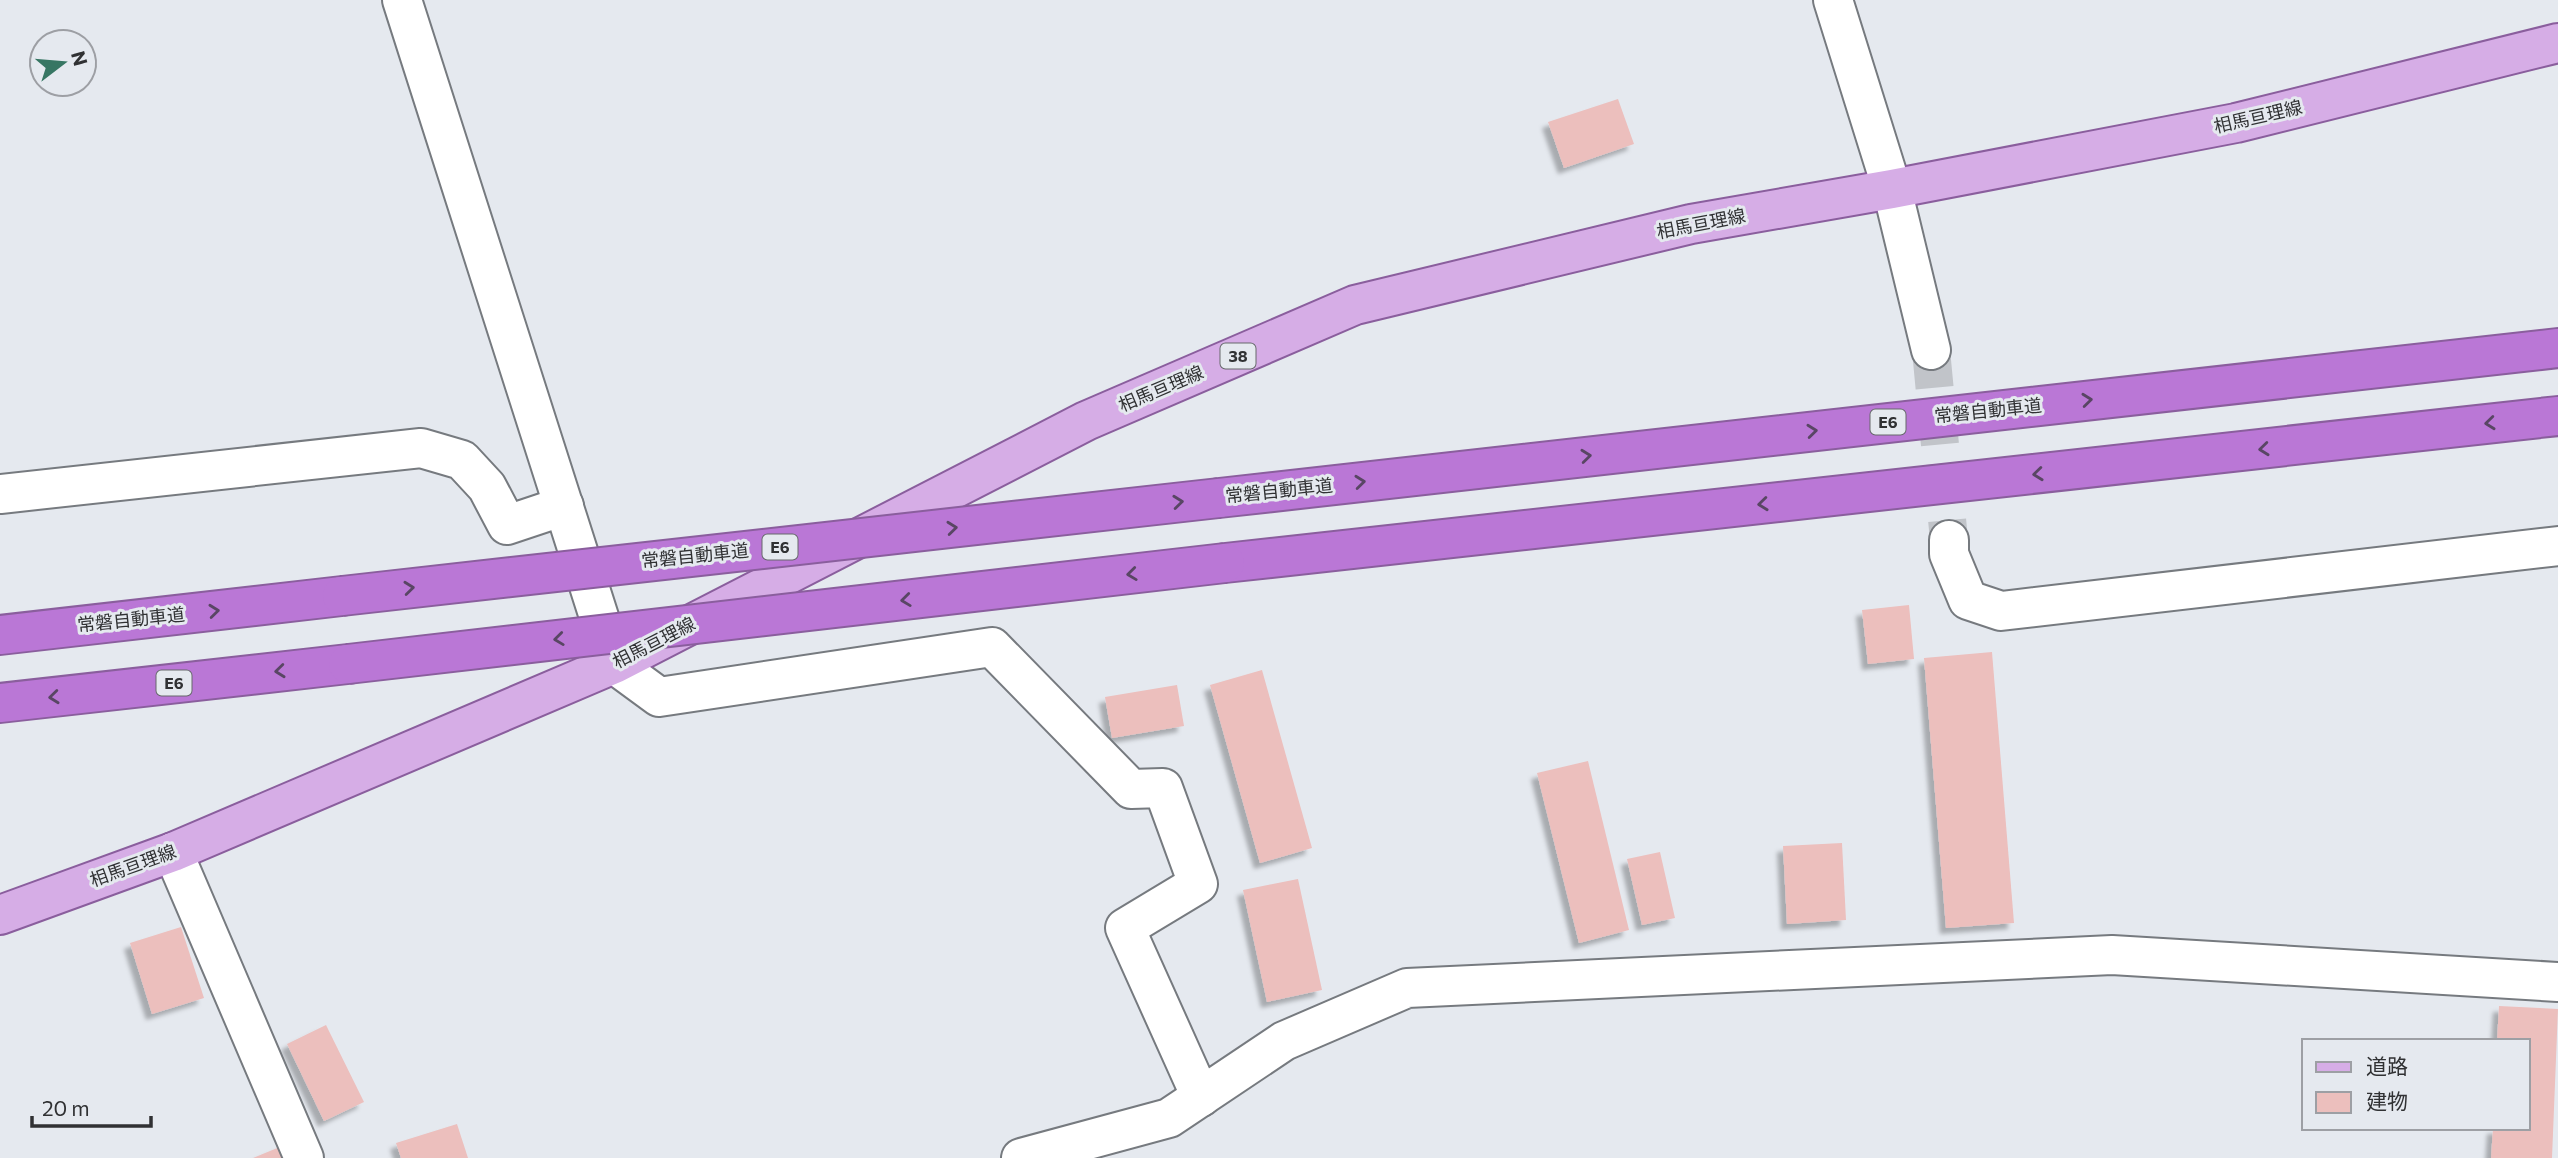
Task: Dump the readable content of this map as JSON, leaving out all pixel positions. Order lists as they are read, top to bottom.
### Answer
{
  "streets": {
    "highway": ["常磐自動車道", "E6"],
    "main road": ["相馬亘理線", "38"]
  },
  "legend": ["道路", "建物"],
  "scale_bar": "20 m",
  "north": "right"
}
